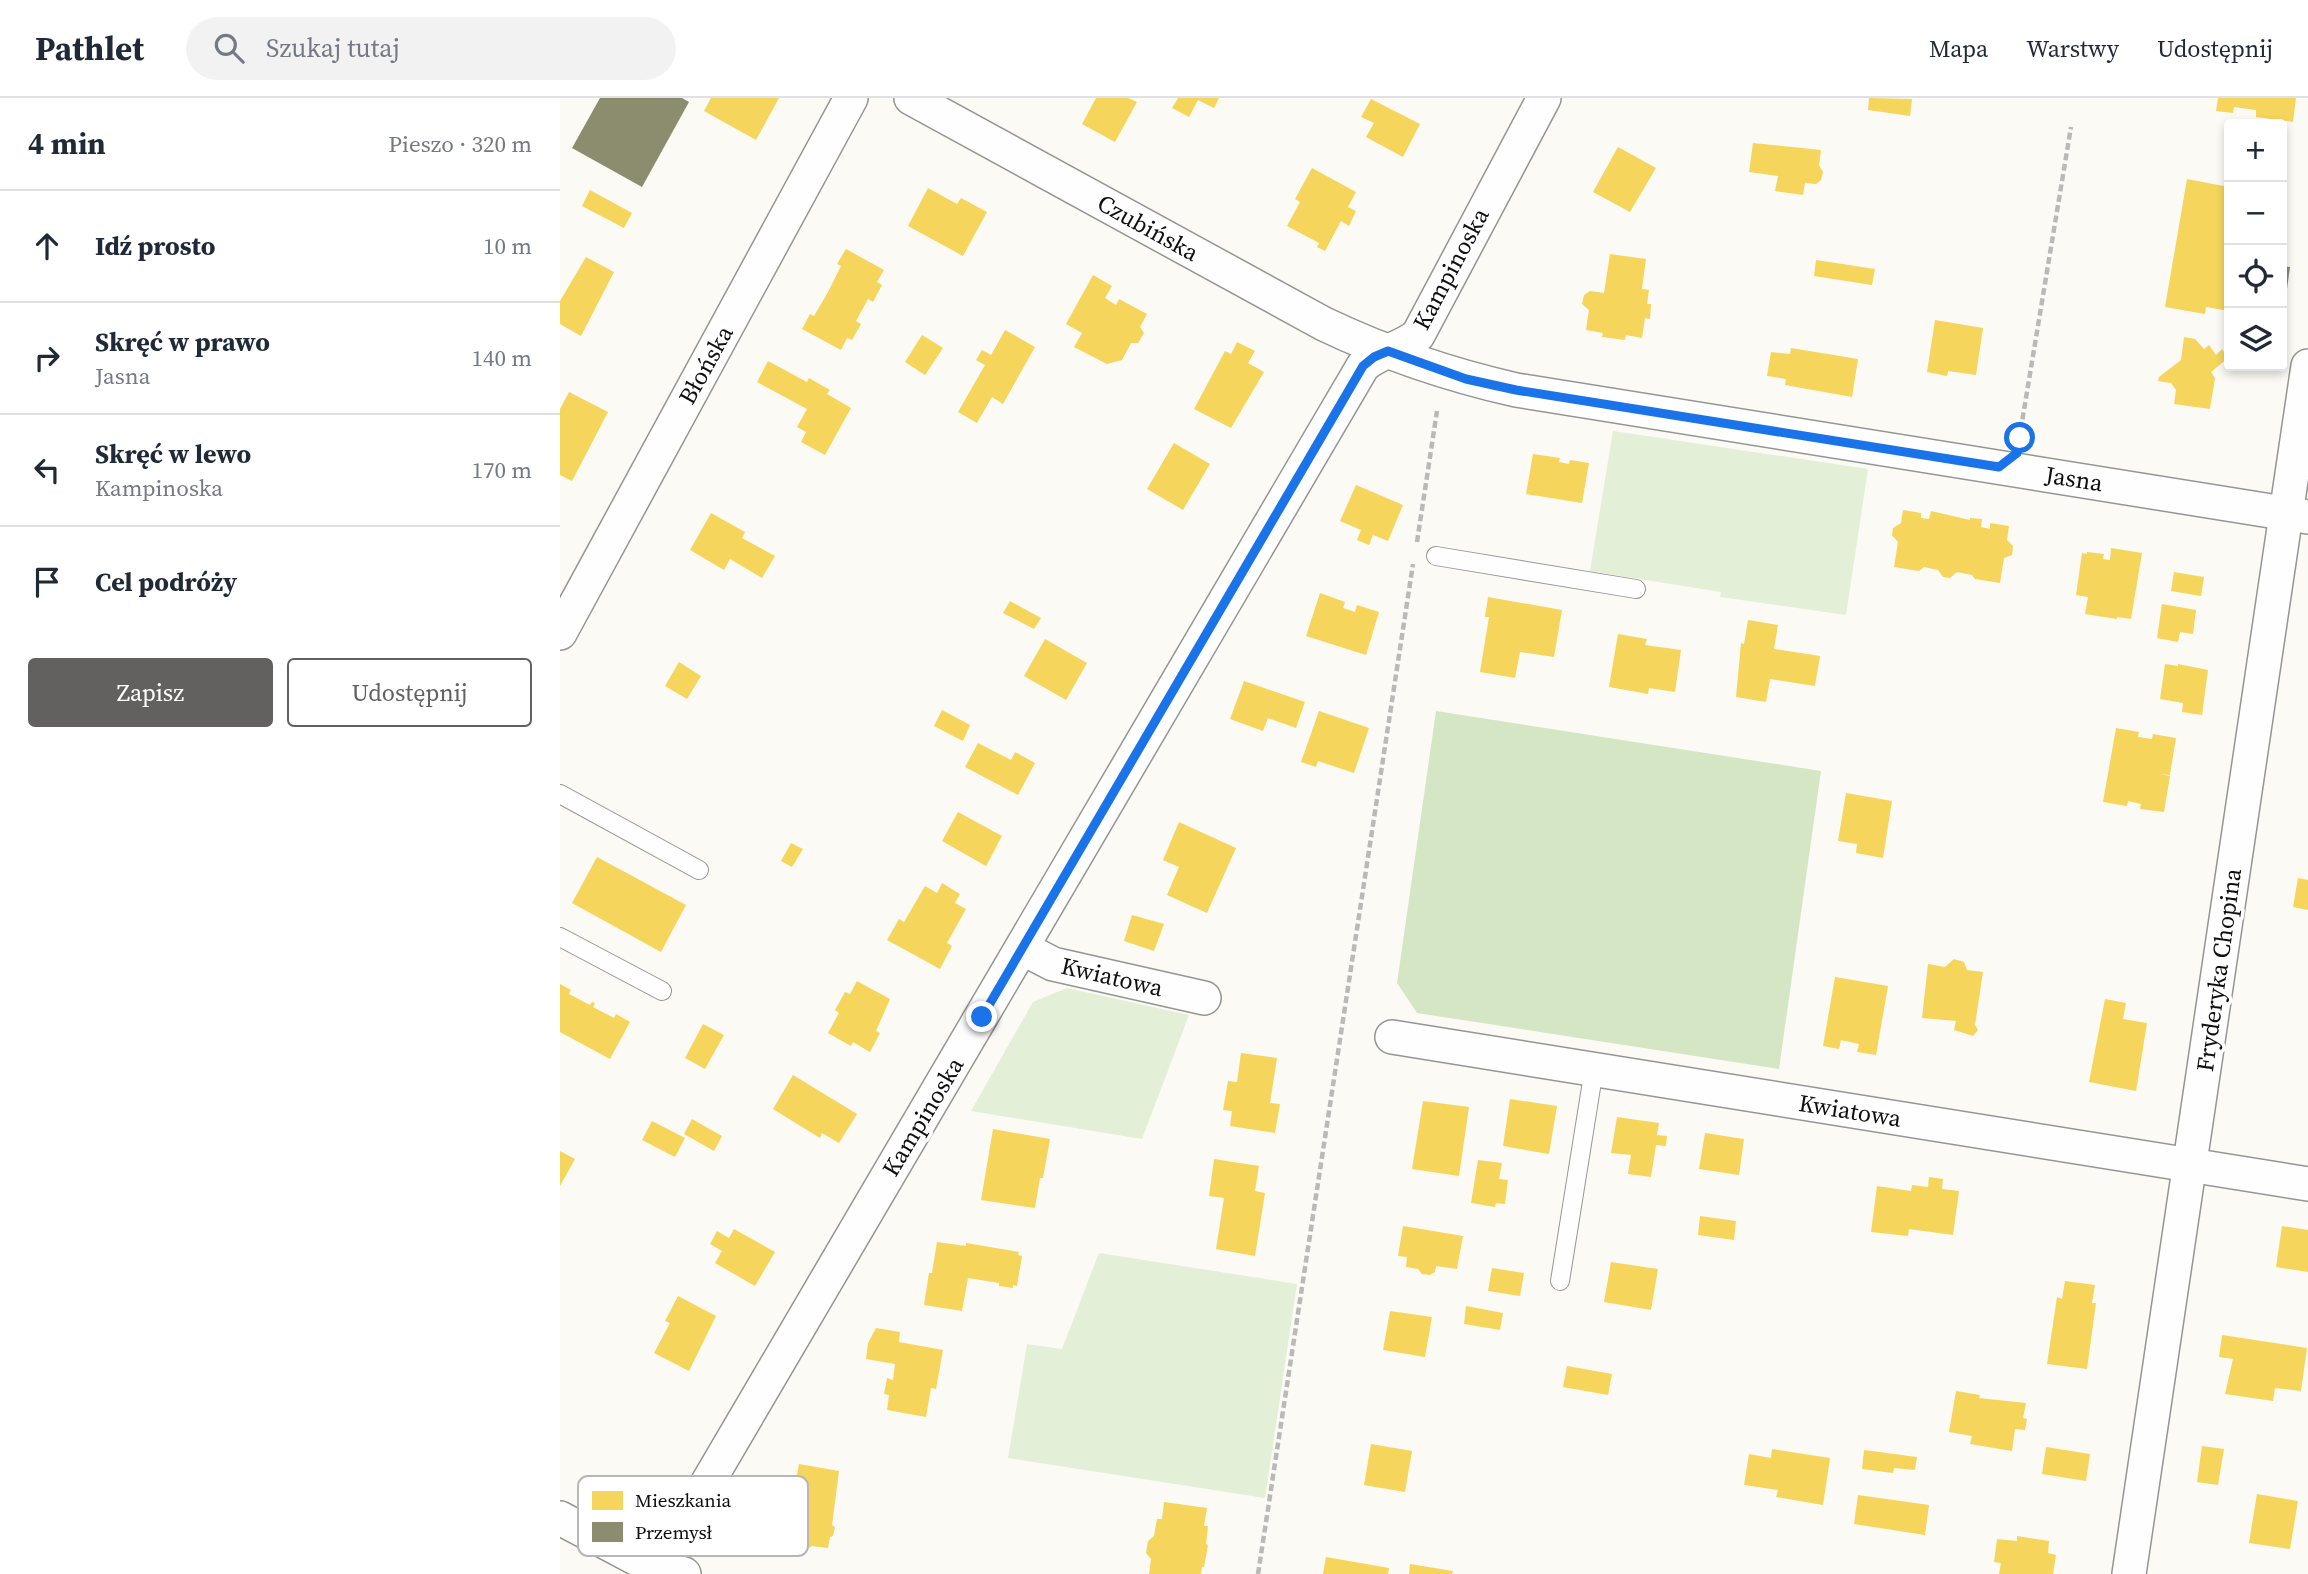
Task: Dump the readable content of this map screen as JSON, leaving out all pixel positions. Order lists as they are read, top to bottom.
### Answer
{
  "streets": {
    "street": [
      "Czubińska",
      "Kampinoska",
      "Błońska",
      "Jasna",
      "Fryderyka Chopina",
      "Kwiatowa"
    ]
  },
  "crossings": [
    ["Czubińska", "Kampinoska"],
    ["Czubińska", "Jasna"],
    ["Kampinoska", "Jasna"],
    ["Kampinoska", "Kwiatowa"],
    ["Jasna", "Fryderyka Chopina"],
    ["Fryderyka Chopina", "Kwiatowa"]
  ],
  "legend": ["Mieszkania", "Przemysł"],
  "page": {
    "header": "Pathlet",
    "search": "Szukaj tutaj",
    "nav": ["Mapa", "Warstwy", "Udostępnij"],
    "heading": ["4 min", "Pieszo · 320 m"],
    "map_buttons": ["+", "−"],
    "list": [
      ["Idź prosto", "10 m"],
      ["Skręć w prawo", "Jasna", "140 m"],
      ["Skręć w lewo", "Kampinoska", "170 m"],
      "Cel podróży"
    ],
    "buttons": ["Zapisz", "Udostępnij"]
  }
}
